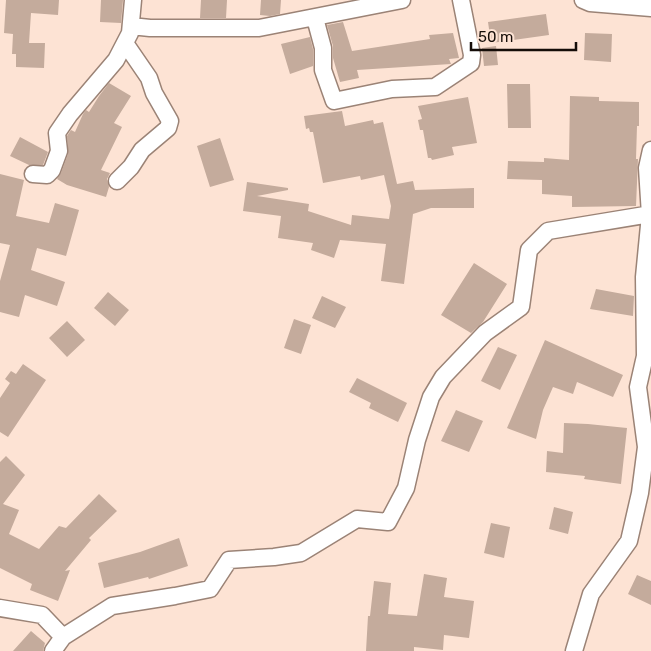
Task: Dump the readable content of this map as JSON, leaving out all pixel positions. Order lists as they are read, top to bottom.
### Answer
{
  "scale_bar": "50 m"
}
